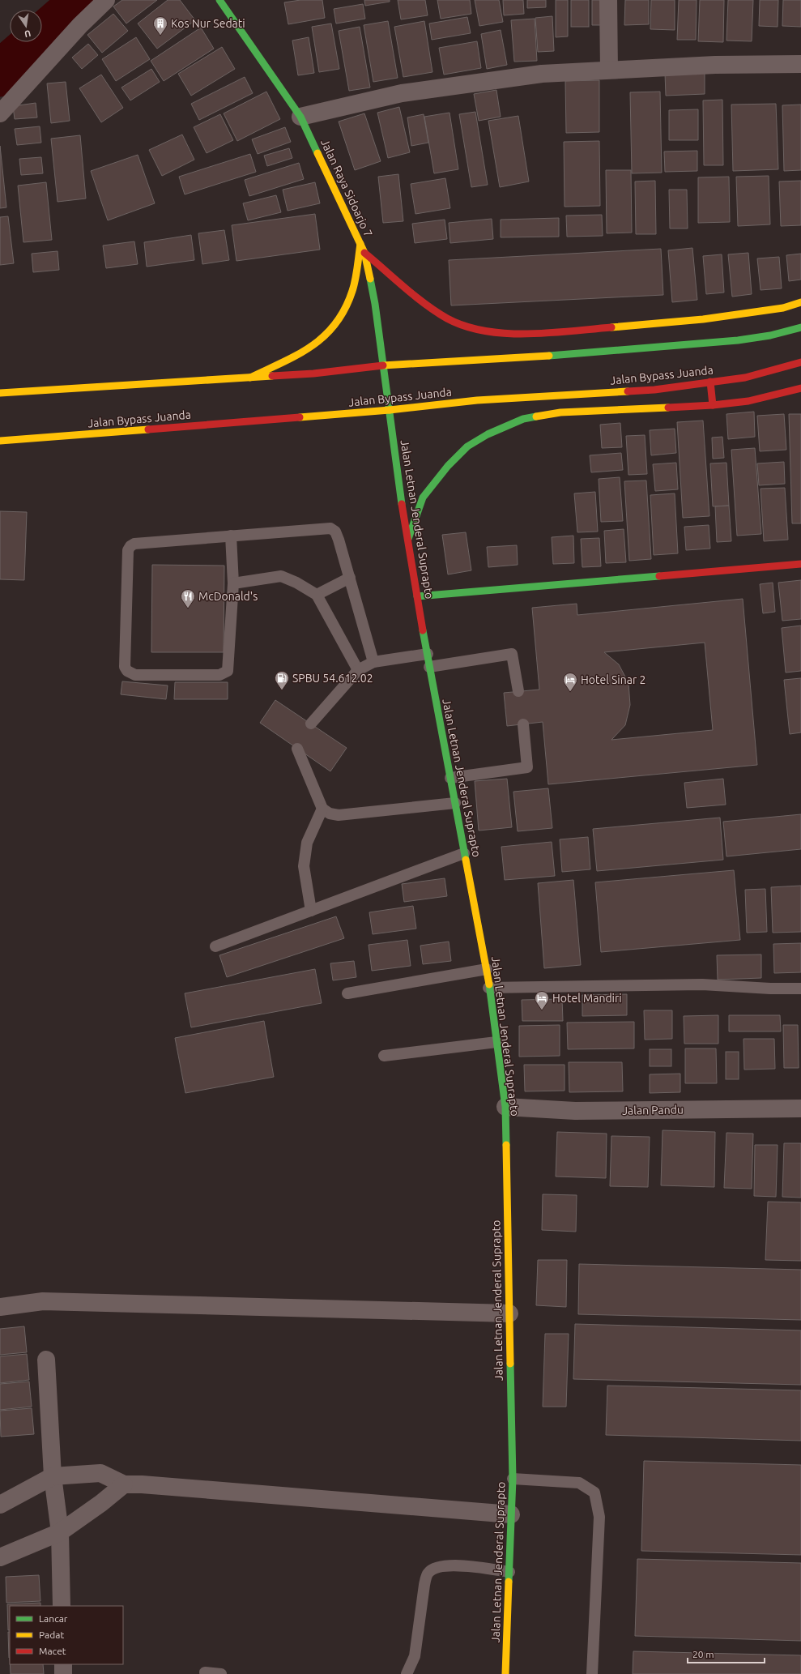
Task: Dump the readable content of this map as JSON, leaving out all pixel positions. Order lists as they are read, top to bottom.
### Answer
{
  "streets": {
    "main road": ["Jalan Raya Sidoarjo 7", "Jalan Bypass Juanda", "Jalan Letnan Jenderal Suprapto"],
    "street": ["Jalan Pandu"]
  },
  "crossings": [
    ["Jalan Raya Sidoarjo 7", "Jalan Bypass Juanda"],
    ["Jalan Raya Sidoarjo 7", "Jalan Letnan Jenderal Suprapto"],
    ["Jalan Bypass Juanda", "Jalan Letnan Jenderal Suprapto"],
    ["Jalan Letnan Jenderal Suprapto", "Jalan Pandu"]
  ],
  "places": {
    "building": ["Kos Nur Sedati"],
    "restaurant": ["McDonald's"],
    "fuel station": ["SPBU 54.612.02"],
    "hotel": ["Hotel Sinar 2", "Hotel Mandiri"]
  },
  "legend": ["Lancar", "Padat", "Macet"],
  "scale_bar": "20 m",
  "north": "bottom"
}
